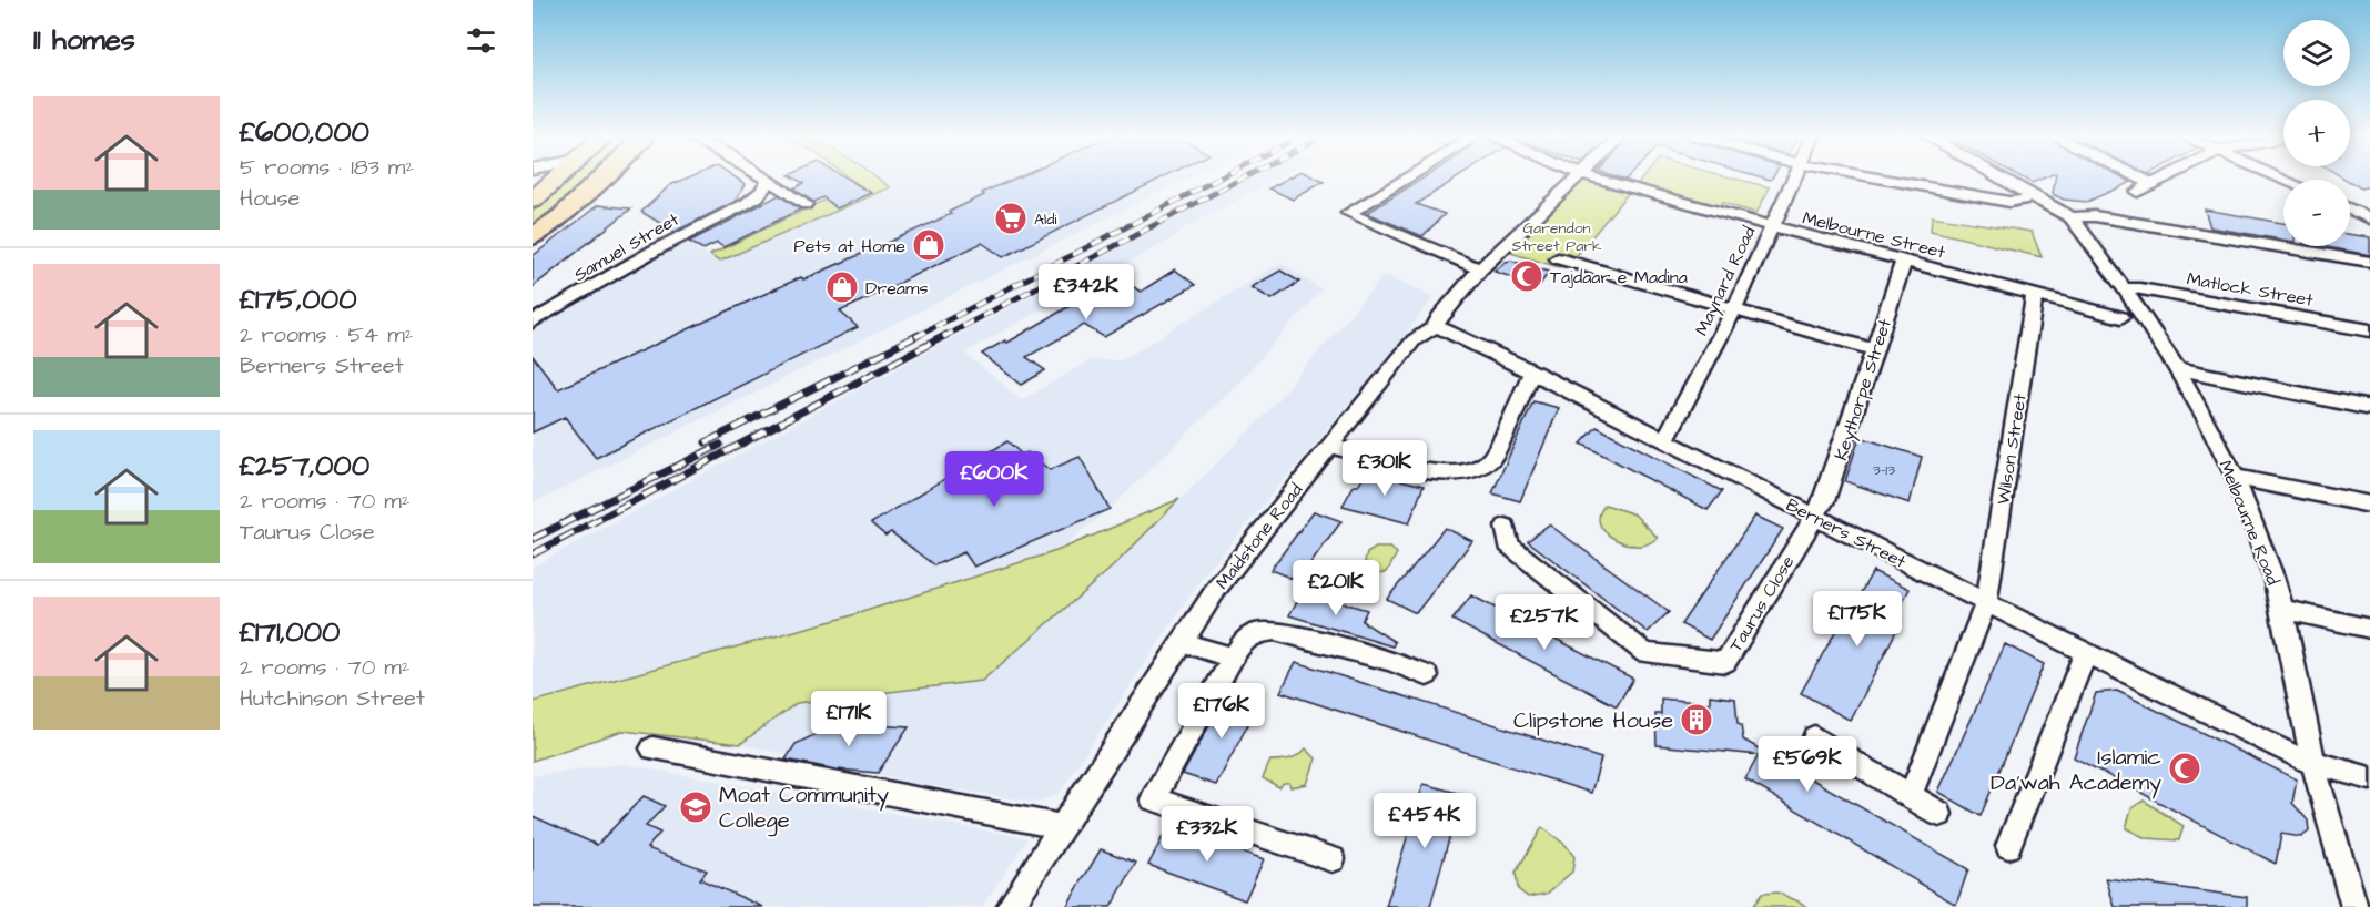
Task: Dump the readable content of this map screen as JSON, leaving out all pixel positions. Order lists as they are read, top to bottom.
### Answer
{
  "streets": {
    "street": [
      "Melbourne Street",
      "Samuel Street",
      "Maynard Road",
      "Matlock Street",
      "Keythorpe Street",
      "Wilson Street",
      "Melbourne Road",
      "Berners Street",
      "Maidstone Road",
      "Taurus Close"
    ]
  },
  "crossings": [
    ["Melbourne Street", "Maynard Road"],
    ["Melbourne Street", "Keythorpe Street"],
    ["Melbourne Street", "Wilson Street"],
    ["Maynard Road", "Berners Street"],
    ["Matlock Street", "Melbourne Road"],
    ["Keythorpe Street", "Berners Street"],
    ["Keythorpe Street", "Taurus Close"],
    ["Wilson Street", "Berners Street"],
    ["Melbourne Road", "Berners Street"],
    ["Berners Street", "Maidstone Road"],
    ["Berners Street", "Taurus Close"]
  ],
  "parks": ["Garendon Street Park"],
  "places": {
    "supermarket": ["Aldi"],
    "shop": ["Pets at Home", "Dreams"],
    "mosque": ["Tajdaar e Madina", "Islamic Da'wah Academy"],
    "building": ["Clipstone House"],
    "school or university": ["Moat Community College"]
  },
  "house_numbers": ["3-13"],
  "page": {
    "heading": "11 homes",
    "map_buttons": ["+", "−"],
    "list": [
      {
        "name": "£600,000",
        "note": "5 rooms · 183 m² · House"
      },
      {
        "name": "£175,000",
        "note": "2 rooms · 54 m² · Berners Street"
      },
      {
        "name": "£257,000",
        "note": "2 rooms · 70 m² · Taurus Close"
      },
      {
        "name": "£171,000",
        "note": "2 rooms · 70 m² · Hutchinson Street"
      }
    ],
    "price": [
      "£342K",
      "£301K",
      "£600K",
      "£201K",
      "£175K",
      "£257K",
      "£176K",
      "£171K",
      "£569K",
      "£454K",
      "£332K"
    ]
  }
}
